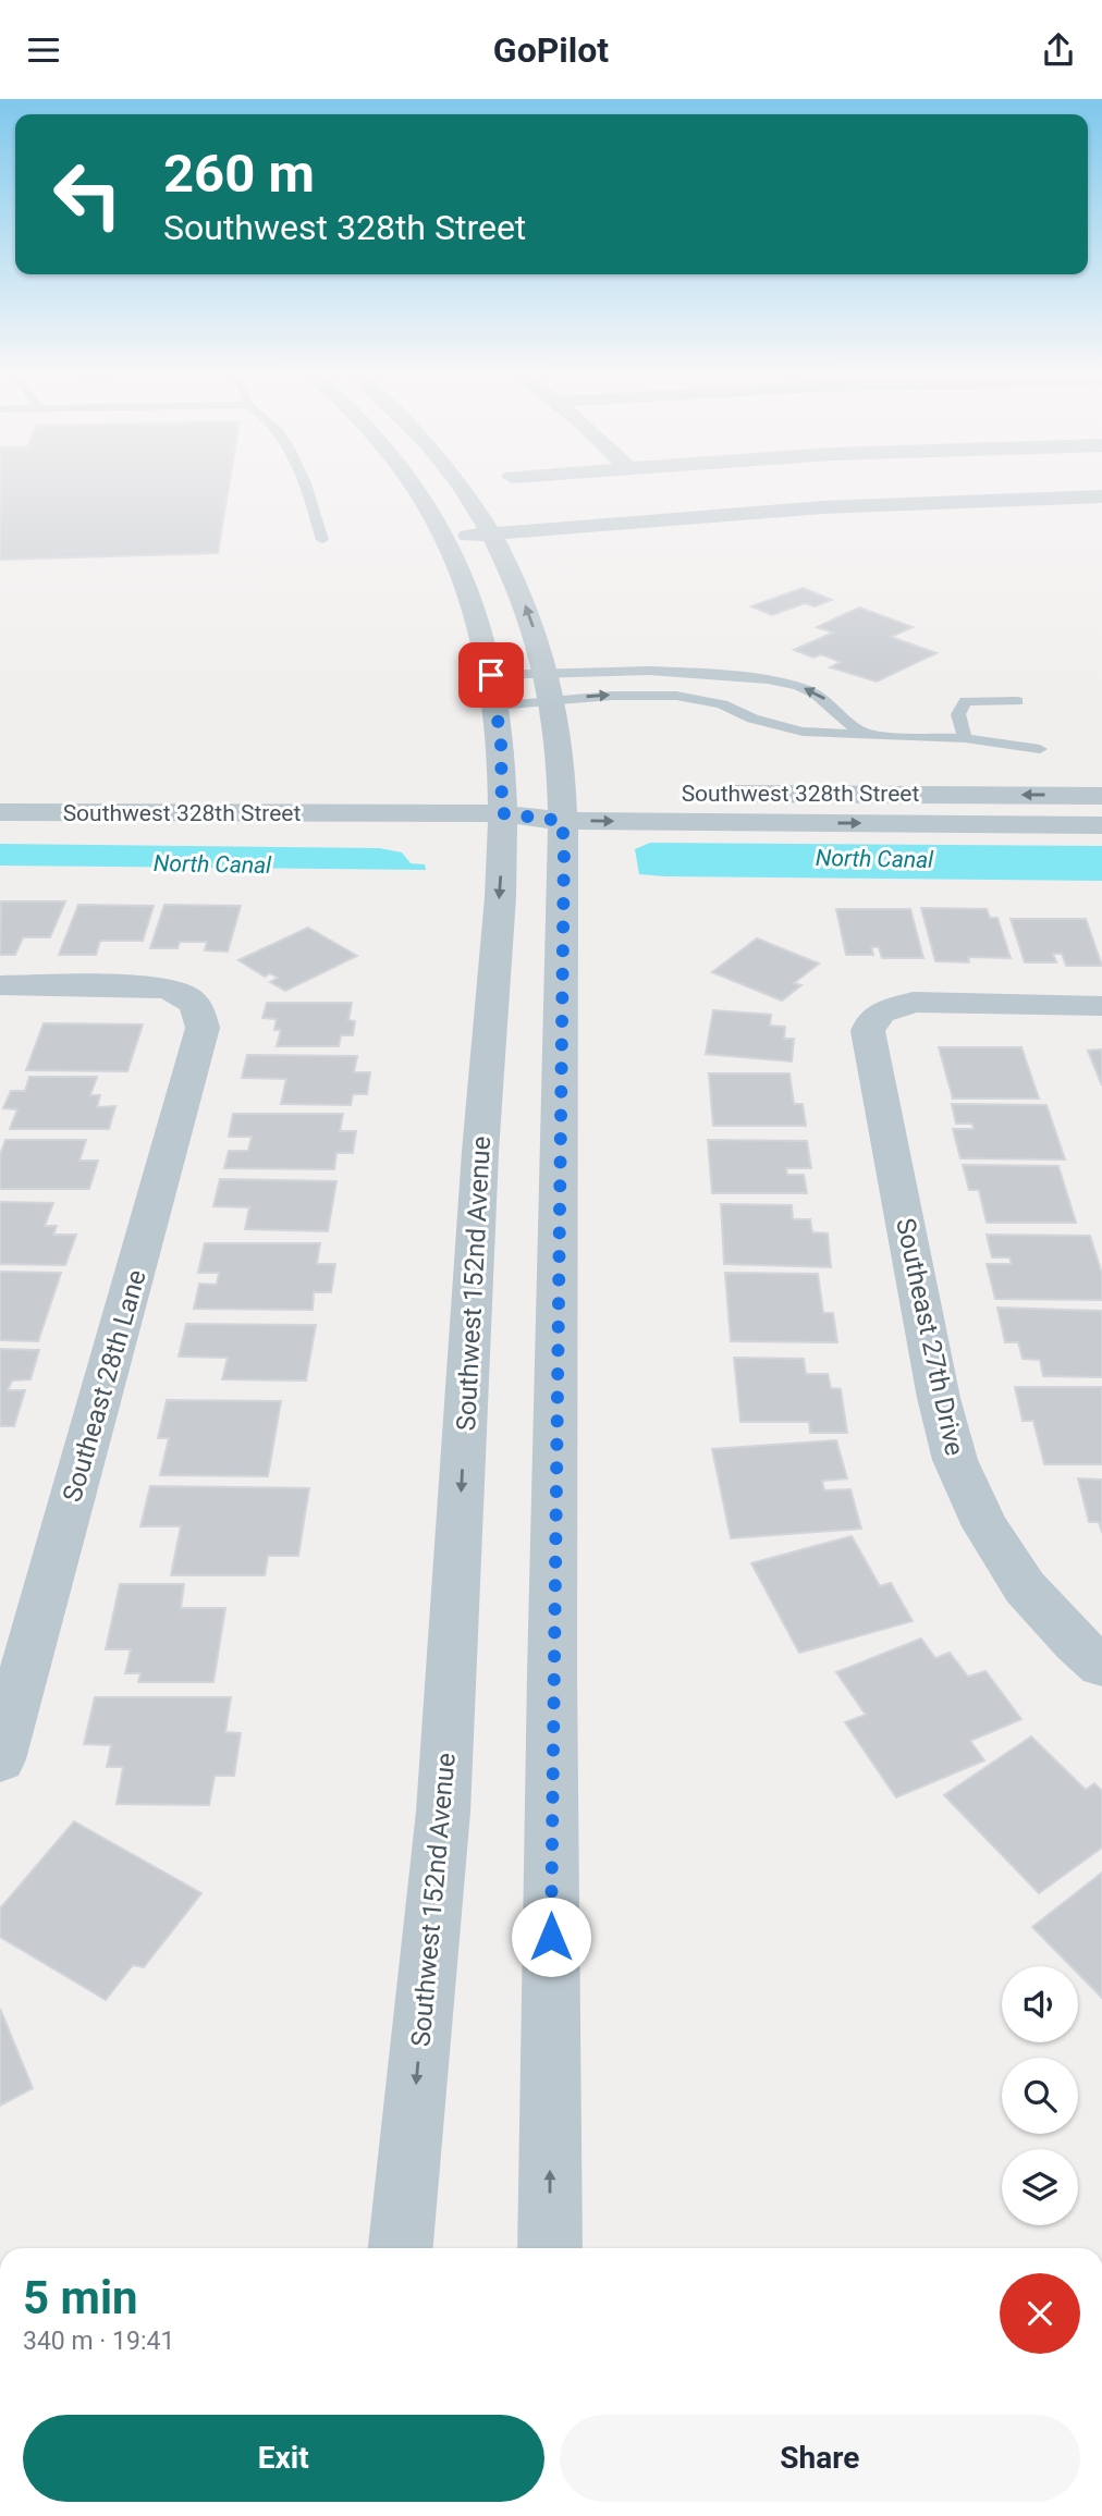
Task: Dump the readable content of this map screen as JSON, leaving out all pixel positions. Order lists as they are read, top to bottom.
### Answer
{
  "streets": {
    "street": [
      "Southwest 328th Street",
      "Southwest 152nd Avenue",
      "Southeast 27th Drive",
      "Southeast 28th Lane"
    ]
  },
  "crossings": [
    ["Southwest 328th Street", "Southwest 152nd Avenue"]
  ],
  "water": ["North Canal"],
  "page": {
    "header": "GoPilot",
    "turn": ["260 m", "Southwest 328th Street"],
    "heading": ["5 min", "340 m · 19:41"],
    "buttons": ["Exit", "Share"]
  }
}
